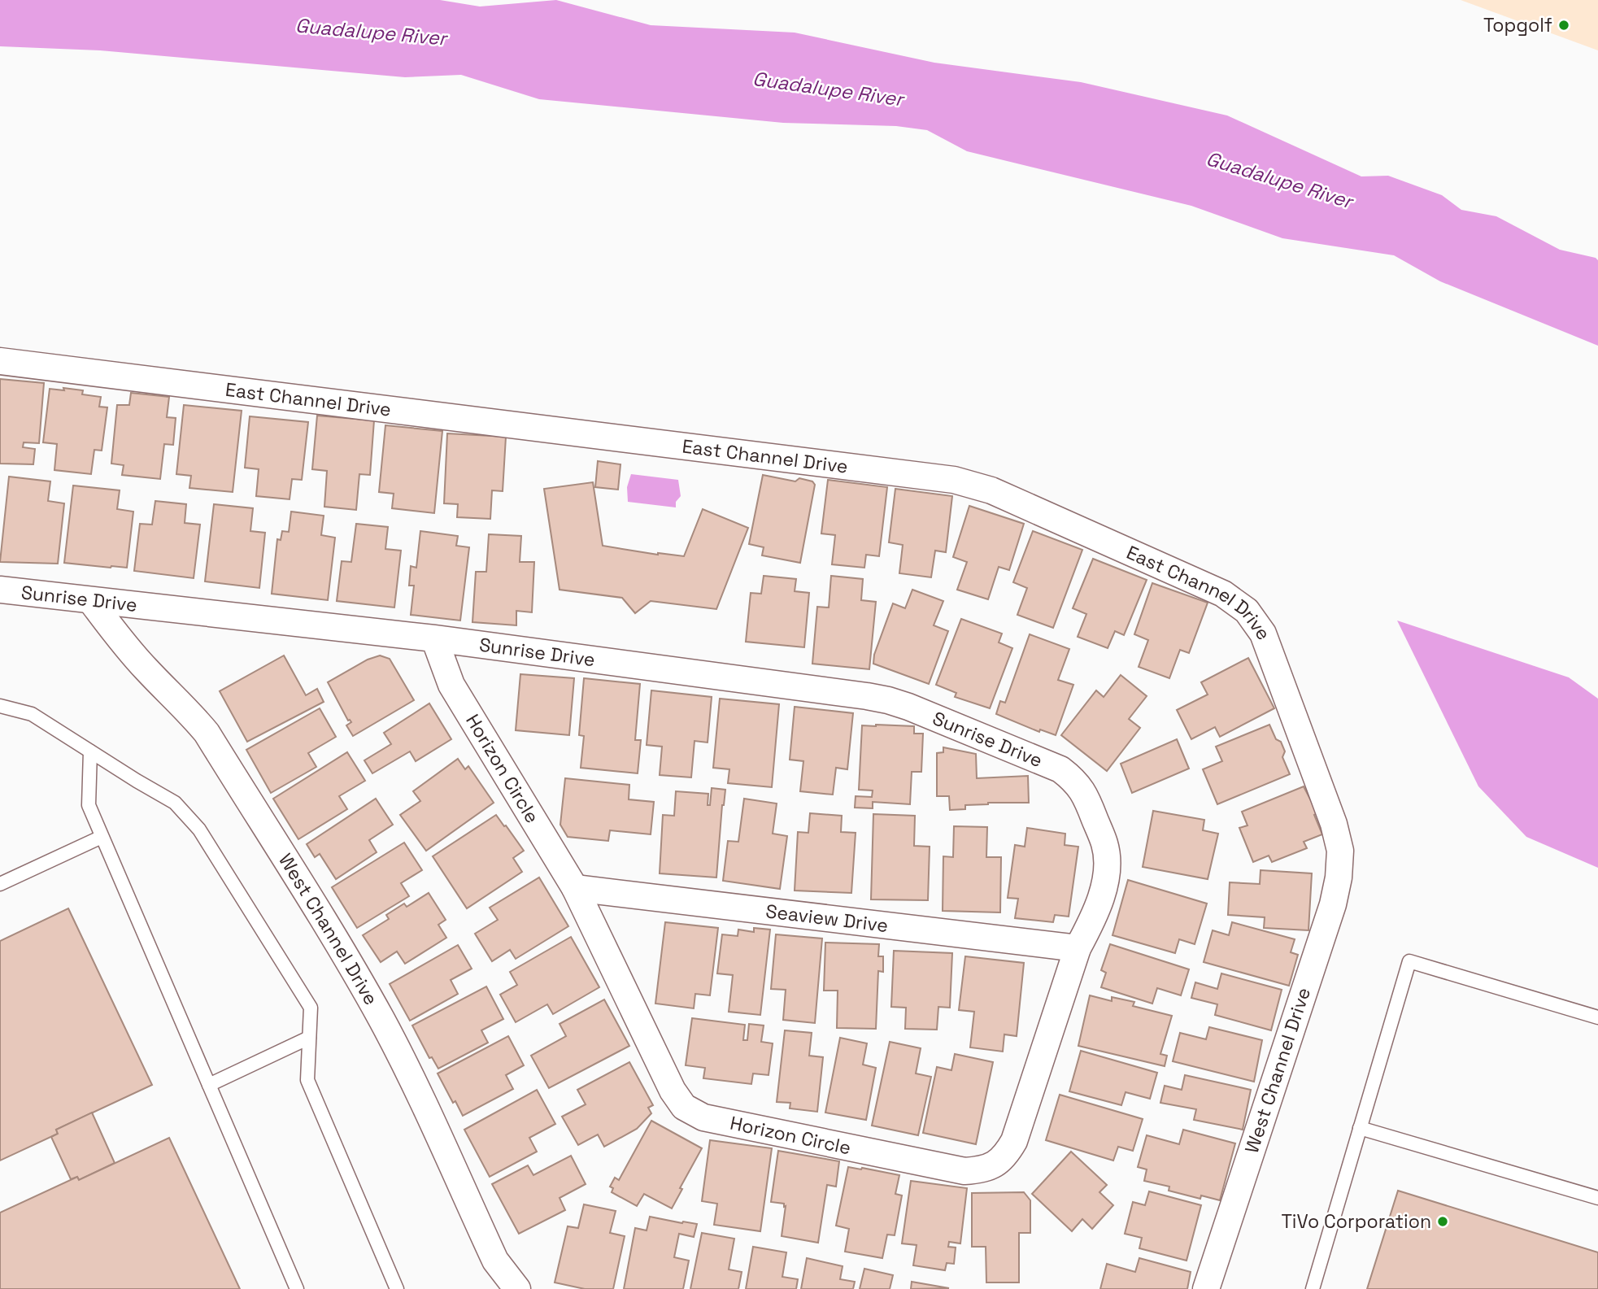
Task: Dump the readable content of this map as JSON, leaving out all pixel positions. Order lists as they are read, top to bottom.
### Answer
{
  "streets": {
    "street": [
      "East Channel Drive",
      "Sunrise Drive",
      "Horizon Circle",
      "Seaview Drive",
      "West Channel Drive"
    ]
  },
  "crossings": [
    ["East Channel Drive", "West Channel Drive"],
    ["Sunrise Drive", "Horizon Circle"],
    ["Sunrise Drive", "West Channel Drive"],
    ["Horizon Circle", "Seaview Drive"]
  ],
  "water": ["Guadalupe River"],
  "places": ["Topgolf", "TiVo Corporation"]
}
